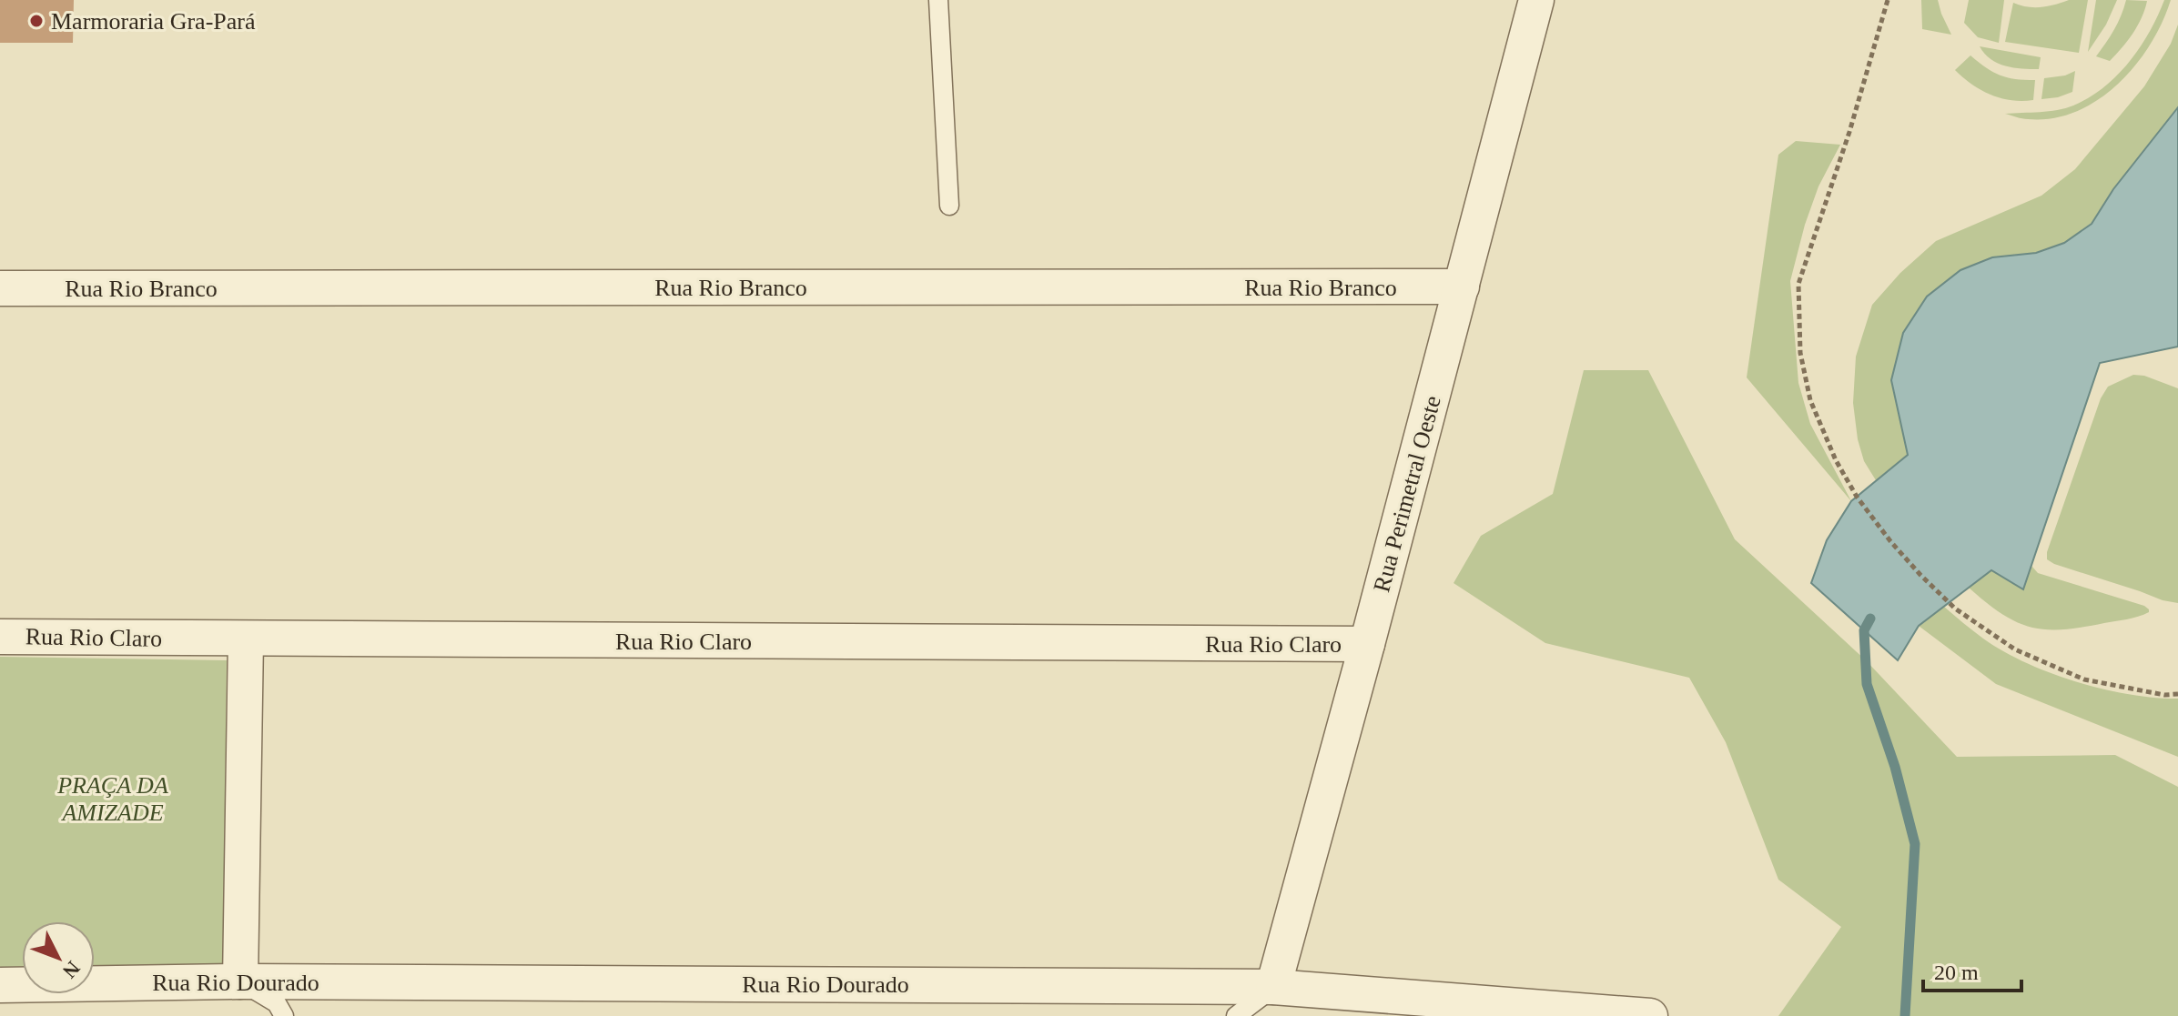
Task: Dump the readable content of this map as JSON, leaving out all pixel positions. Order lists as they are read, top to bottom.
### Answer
{
  "streets": {
    "street": [
      "Rua Rio Branco",
      "Rua Perimetral Oeste",
      "Rua Rio Claro",
      "Rua Rio Dourado"
    ]
  },
  "crossings": [
    ["Rua Rio Branco", "Rua Perimetral Oeste"],
    ["Rua Perimetral Oeste", "Rua Rio Claro"],
    ["Rua Perimetral Oeste", "Rua Rio Dourado"]
  ],
  "parks": ["PRAÇA DA AMIZADE"],
  "places": ["Marmoraria Gra-Pará"],
  "scale_bar": "20 m",
  "north": "bottom right"
}
